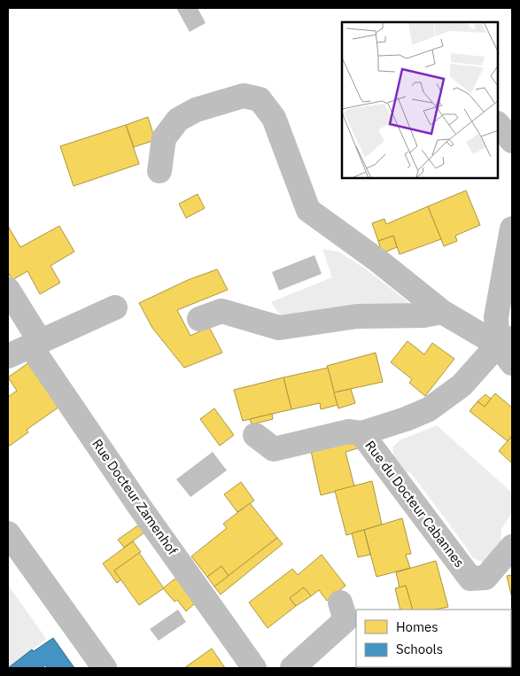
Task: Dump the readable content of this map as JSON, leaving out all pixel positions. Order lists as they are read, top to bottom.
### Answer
{
  "streets": {
    "street": ["Rue Docteur Zamenhof", "Rue du Docteur Cabannes"]
  },
  "legend": ["Homes", "Schools"]
}
